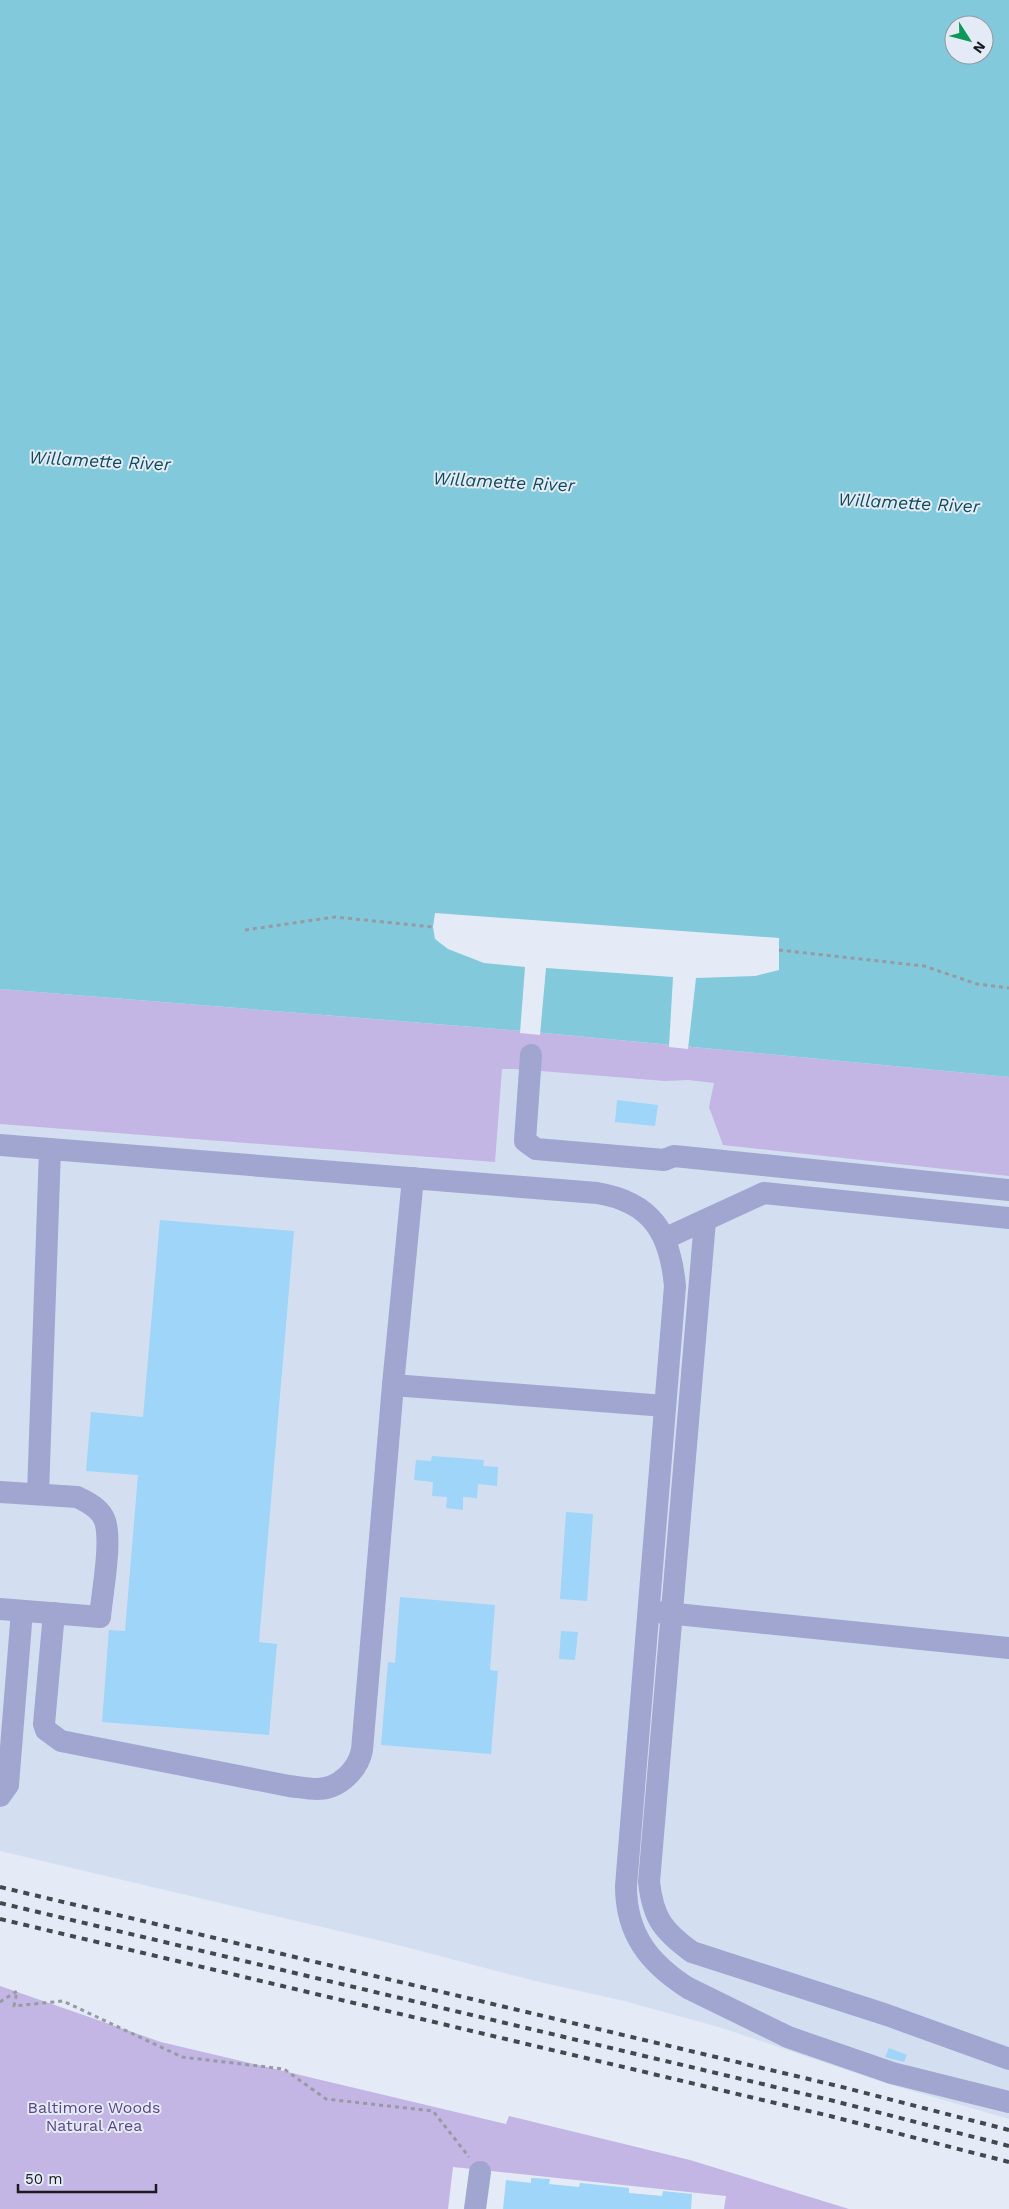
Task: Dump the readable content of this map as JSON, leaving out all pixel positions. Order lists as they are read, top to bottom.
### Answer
{
  "water": ["Willamette River"],
  "parks": ["Baltimore Woods Natural Area"],
  "scale_bar": "50 m",
  "north": "bottom right"
}
